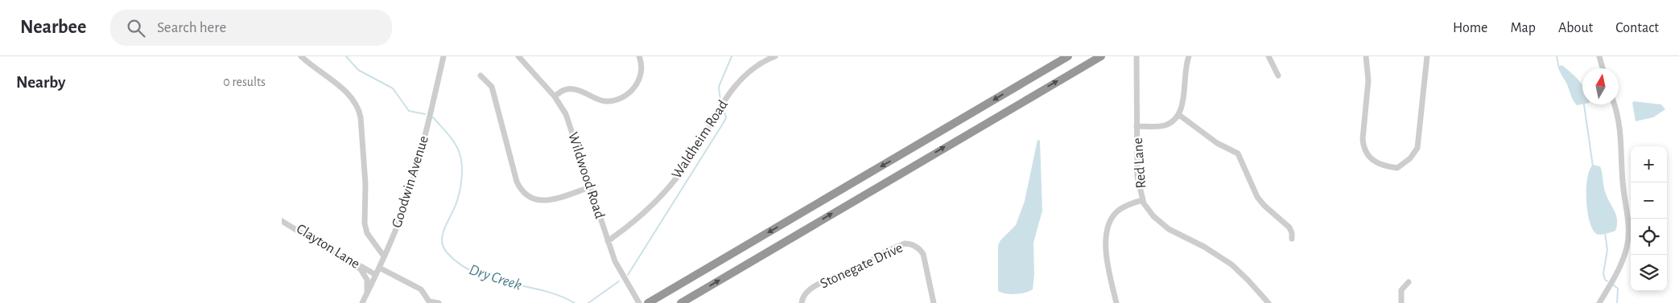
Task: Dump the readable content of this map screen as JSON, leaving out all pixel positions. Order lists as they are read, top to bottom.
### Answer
{
  "streets": {
    "street": [
      "Waldheim Road",
      "Red Lane",
      "Wildwood Road",
      "Goodwin Avenue",
      "Clayton Lane",
      "Stonegate Drive"
    ]
  },
  "crossings": [
    ["Waldheim Road", "Wildwood Road"],
    ["Goodwin Avenue", "Clayton Lane"]
  ],
  "water": ["Dry Creek"],
  "north": "top",
  "page": {
    "header": "Nearbee",
    "search": "Search here",
    "nav": [
      "Home",
      "Map",
      "About",
      "Contact"
    ],
    "heading": ["Nearby", "0 results"],
    "map_buttons": ["+", "−"]
  }
}
